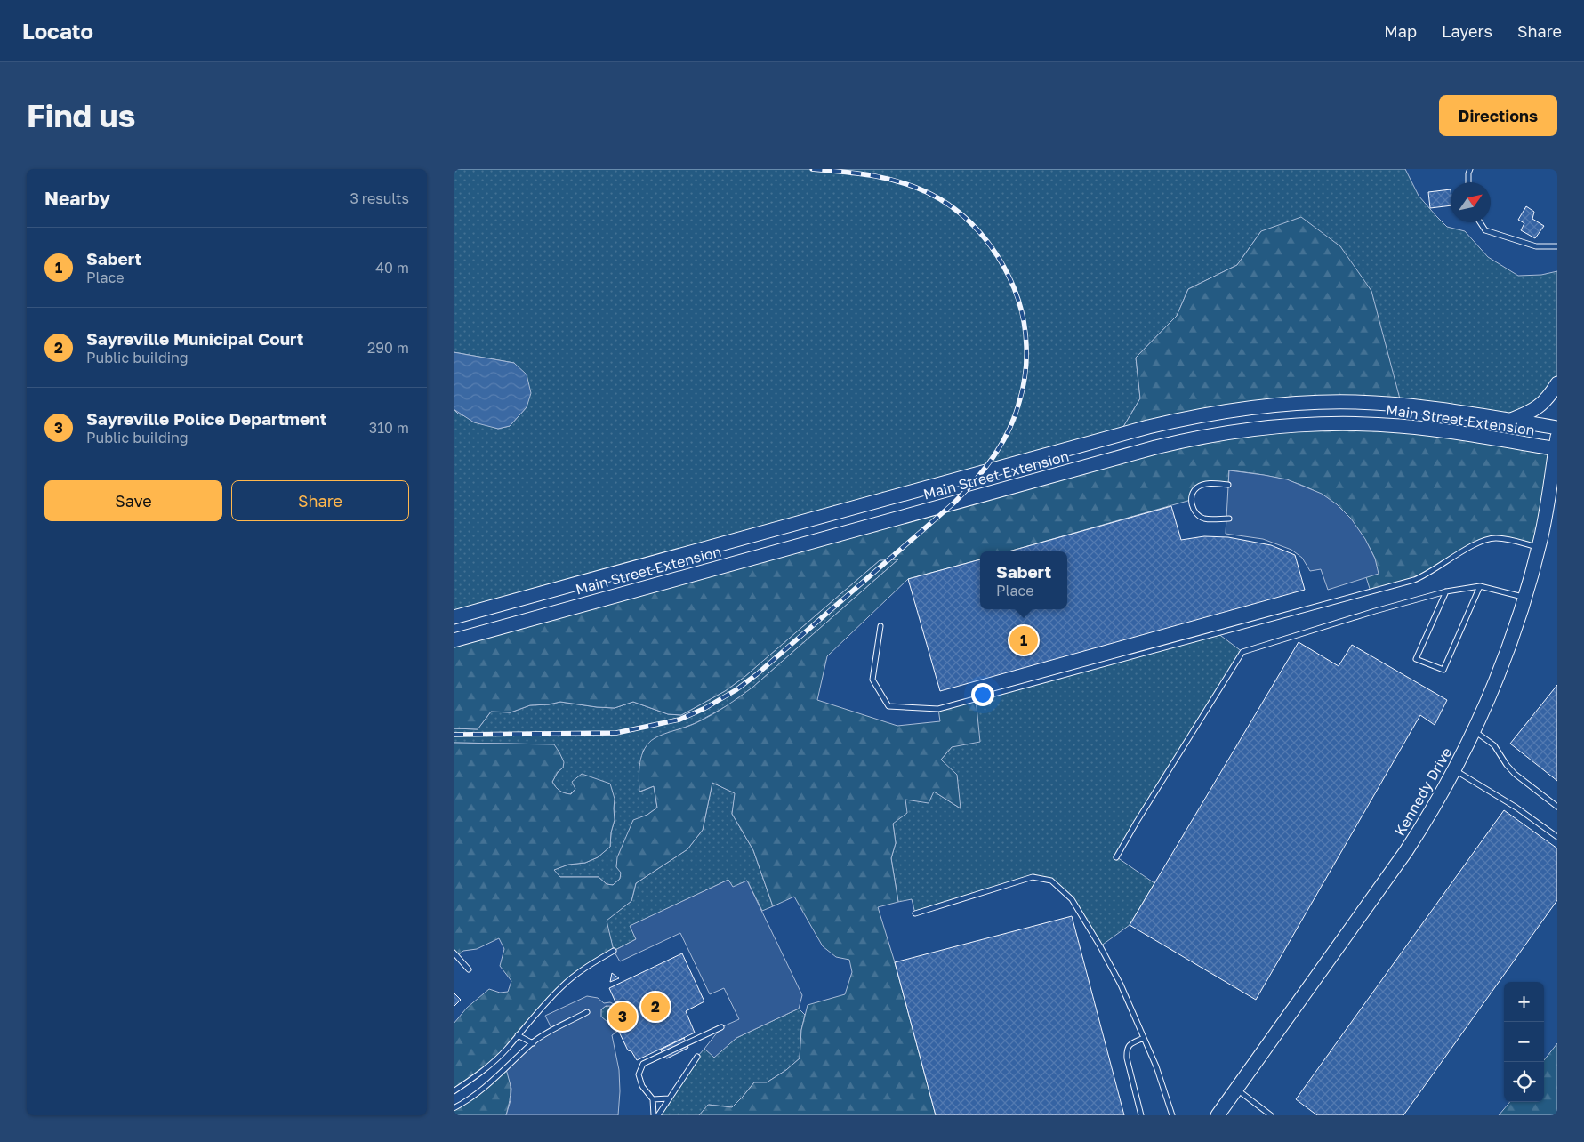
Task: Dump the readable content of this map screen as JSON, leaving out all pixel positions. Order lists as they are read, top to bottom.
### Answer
{
  "streets": {
    "main road": ["Main Street Extension", "Kennedy Drive"]
  },
  "crossings": [
    ["Main Street Extension", "Kennedy Drive"]
  ],
  "north": "top right",
  "page": {
    "header": "Locato",
    "nav": ["Map", "Layers", "Share"],
    "buttons": [
      "Directions",
      ["Save", "Share"]
    ],
    "title": "Find us",
    "heading": ["Nearby", "3 results"],
    "list": [
      {
        "mark": "1",
        "name": "Sabert",
        "note": "Place",
        "value": "40 m"
      },
      {
        "mark": "2",
        "name": "Sayreville Municipal Court",
        "note": "Public building",
        "value": "290 m"
      },
      {
        "mark": "3",
        "name": "Sayreville Police Department",
        "note": "Public building",
        "value": "310 m"
      }
    ],
    "popup": ["Sabert", "Place"],
    "pins": ["1", "2", "3"],
    "map_buttons": ["+", "−"]
  }
}
